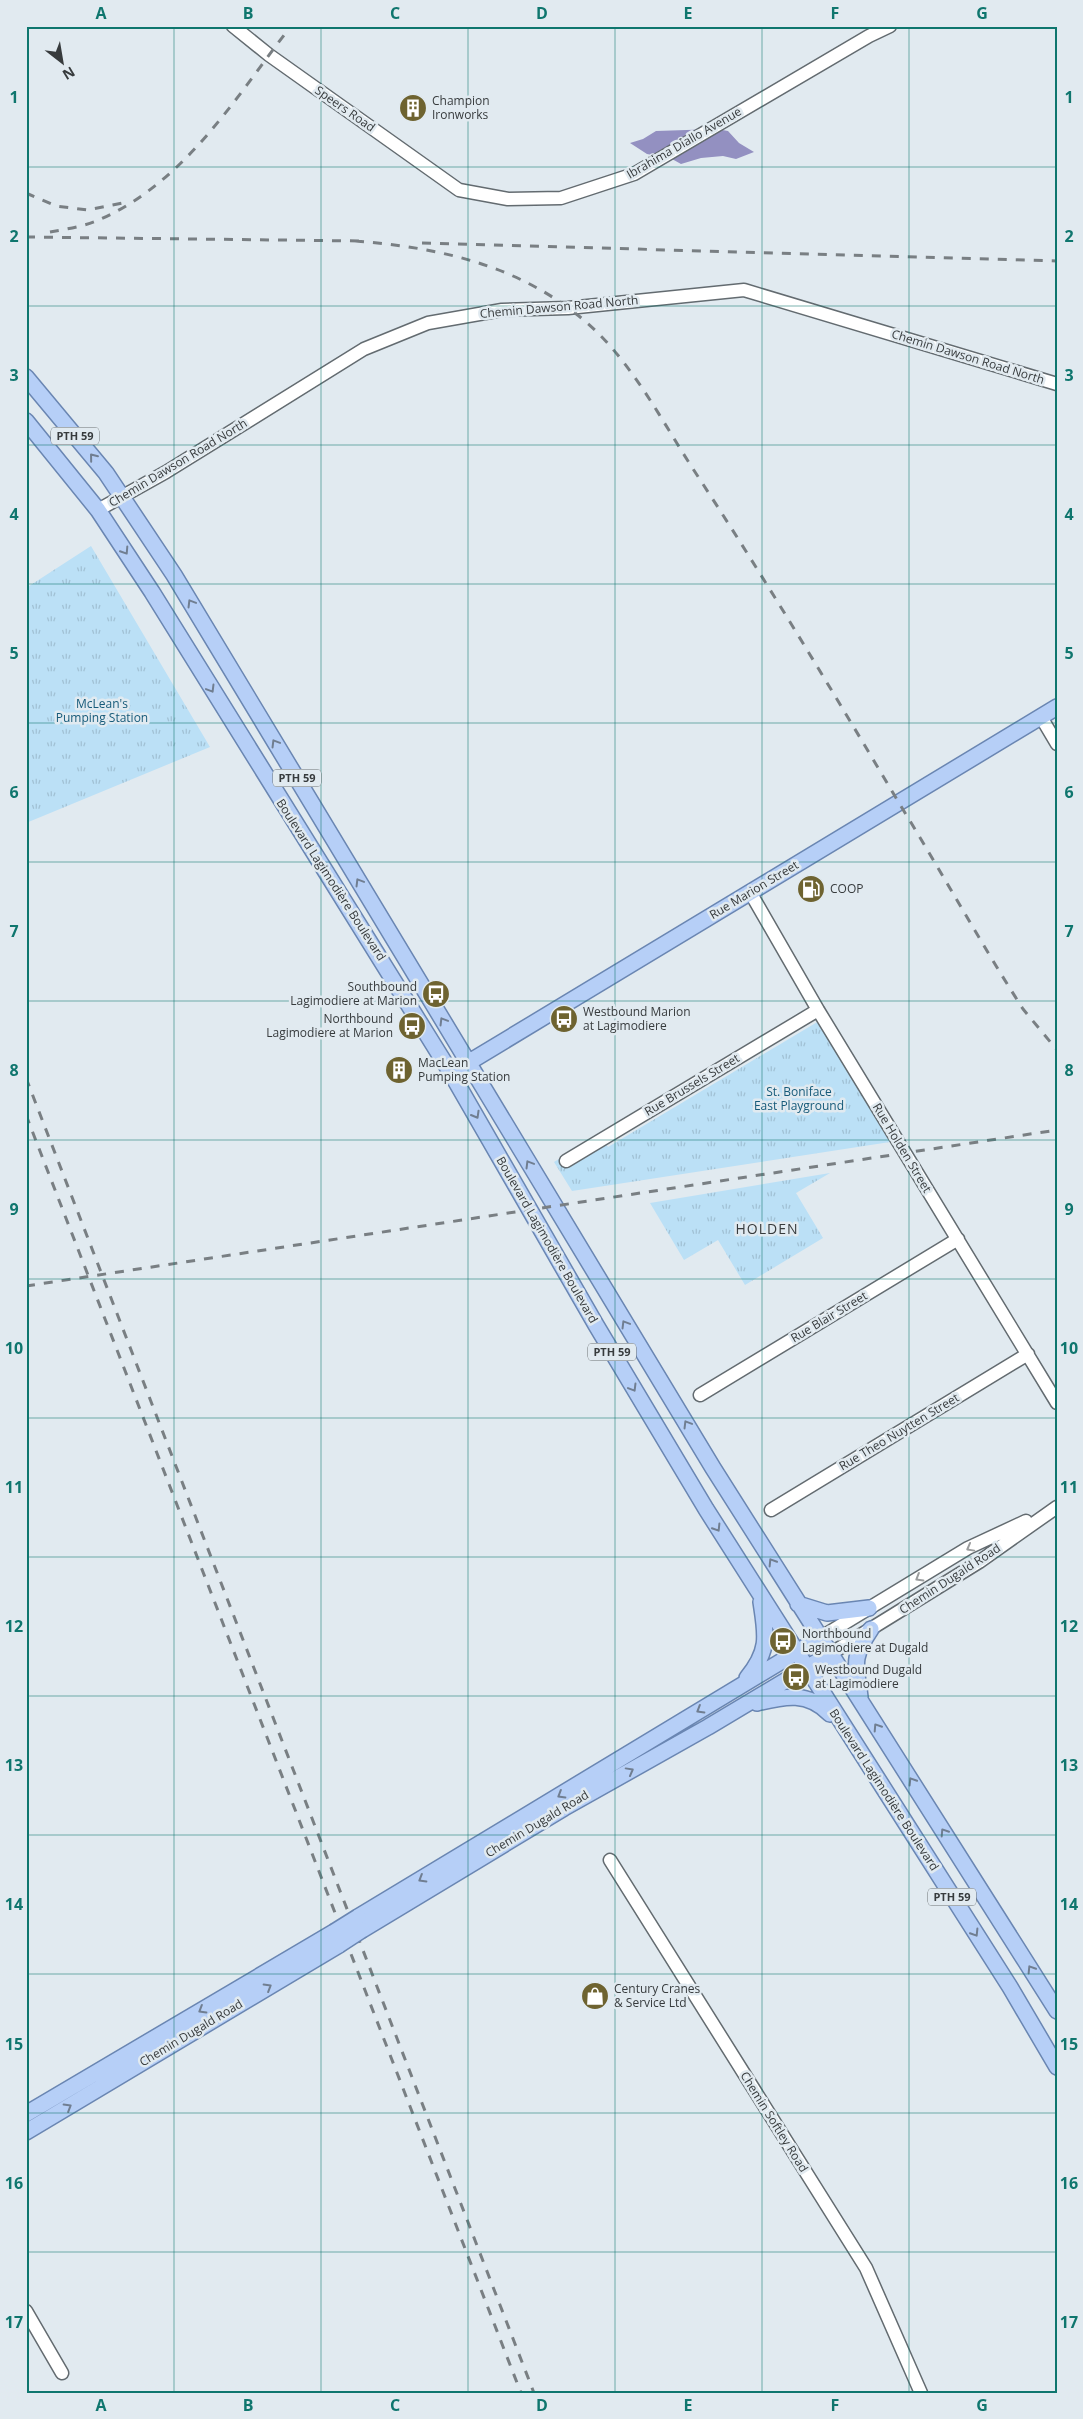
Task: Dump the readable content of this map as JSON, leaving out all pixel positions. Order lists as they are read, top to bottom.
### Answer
{
  "streets": {
    "main road": [
      "PTH 59",
      "Boulevard Lagimodière Boulevard",
      "Rue Marion Street",
      "Chemin Dugald Road"
    ],
    "street": [
      "Speers Road",
      "Ibrahima Diallo Avenue",
      "Chemin Dawson Road North",
      "Rue Brussels Street",
      "Rue Holden Street",
      "Rue Blair Street",
      "Rue Theo Nuytten Street",
      "Chemin Softley Road"
    ]
  },
  "crossings": [
    ["Speers Road", "Ibrahima Diallo Avenue"],
    ["Chemin Dawson Road North", "Boulevard Lagimodière Boulevard"],
    ["Boulevard Lagimodière Boulevard", "Rue Marion Street"],
    ["Boulevard Lagimodière Boulevard", "Chemin Dugald Road"],
    ["Rue Marion Street", "Rue Holden Street"],
    ["Rue Brussels Street", "Rue Holden Street"],
    ["Rue Holden Street", "Rue Blair Street"],
    ["Rue Holden Street", "Rue Theo Nuytten Street"]
  ],
  "districts": ["HOLDEN"],
  "parks": ["McLean's Pumping Station", "St. Boniface East Playground"],
  "places": {
    "building": ["Champion Ironworks", "MacLean Pumping Station"],
    "fuel station": ["COOP"],
    "bus stop": [
      "Southbound Lagimodiere at Marion",
      "Westbound Marion at Lagimodiere",
      "Northbound Lagimodiere at Marion",
      "Northbound Lagimodiere at Dugald",
      "Westbound Dugald at Lagimodiere"
    ],
    "shop": ["Century Cranes & Service Ltd"]
  },
  "north": "bottom right",
  "grid": {
    "columns": [
      "A",
      "B",
      "C",
      "D",
      "E",
      "F",
      "G"
    ],
    "rows": [
      "1",
      "2",
      "3",
      "4",
      "5",
      "6",
      "7",
      "8",
      "9",
      "10",
      "11",
      "12",
      "13",
      "14",
      "15",
      "16",
      "17"
    ]
  }
}
